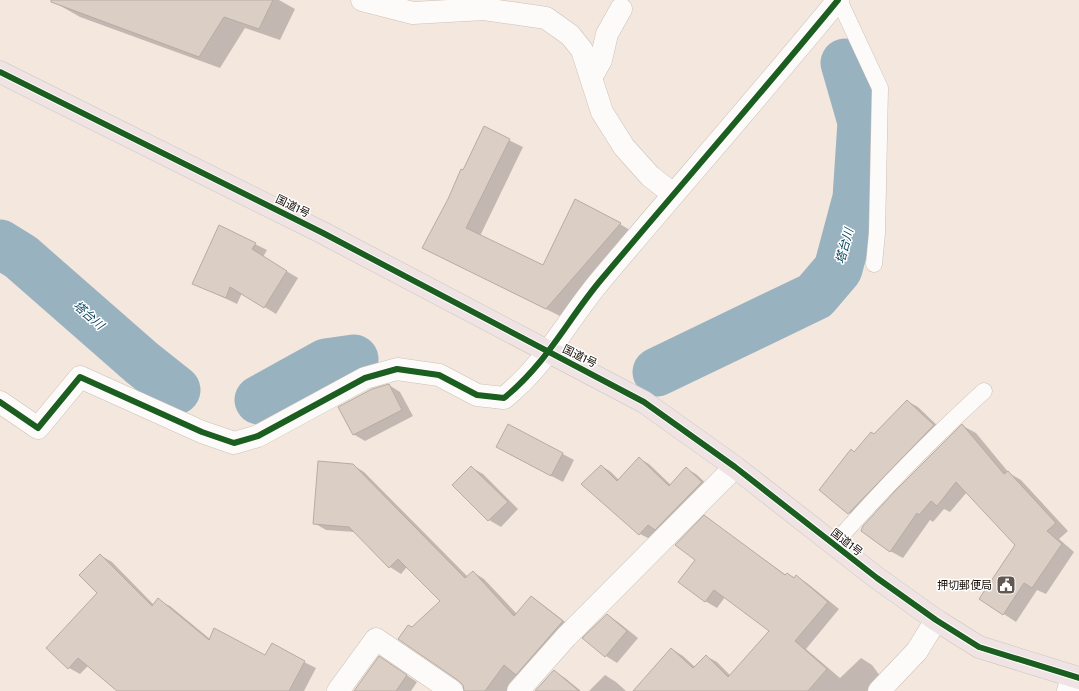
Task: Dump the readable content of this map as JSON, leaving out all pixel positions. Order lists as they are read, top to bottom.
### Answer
{
  "streets": {
    "highway": ["国道1号"]
  },
  "water": ["塔台川"],
  "places": {
    "public building": ["押切郵便局"]
  }
}
